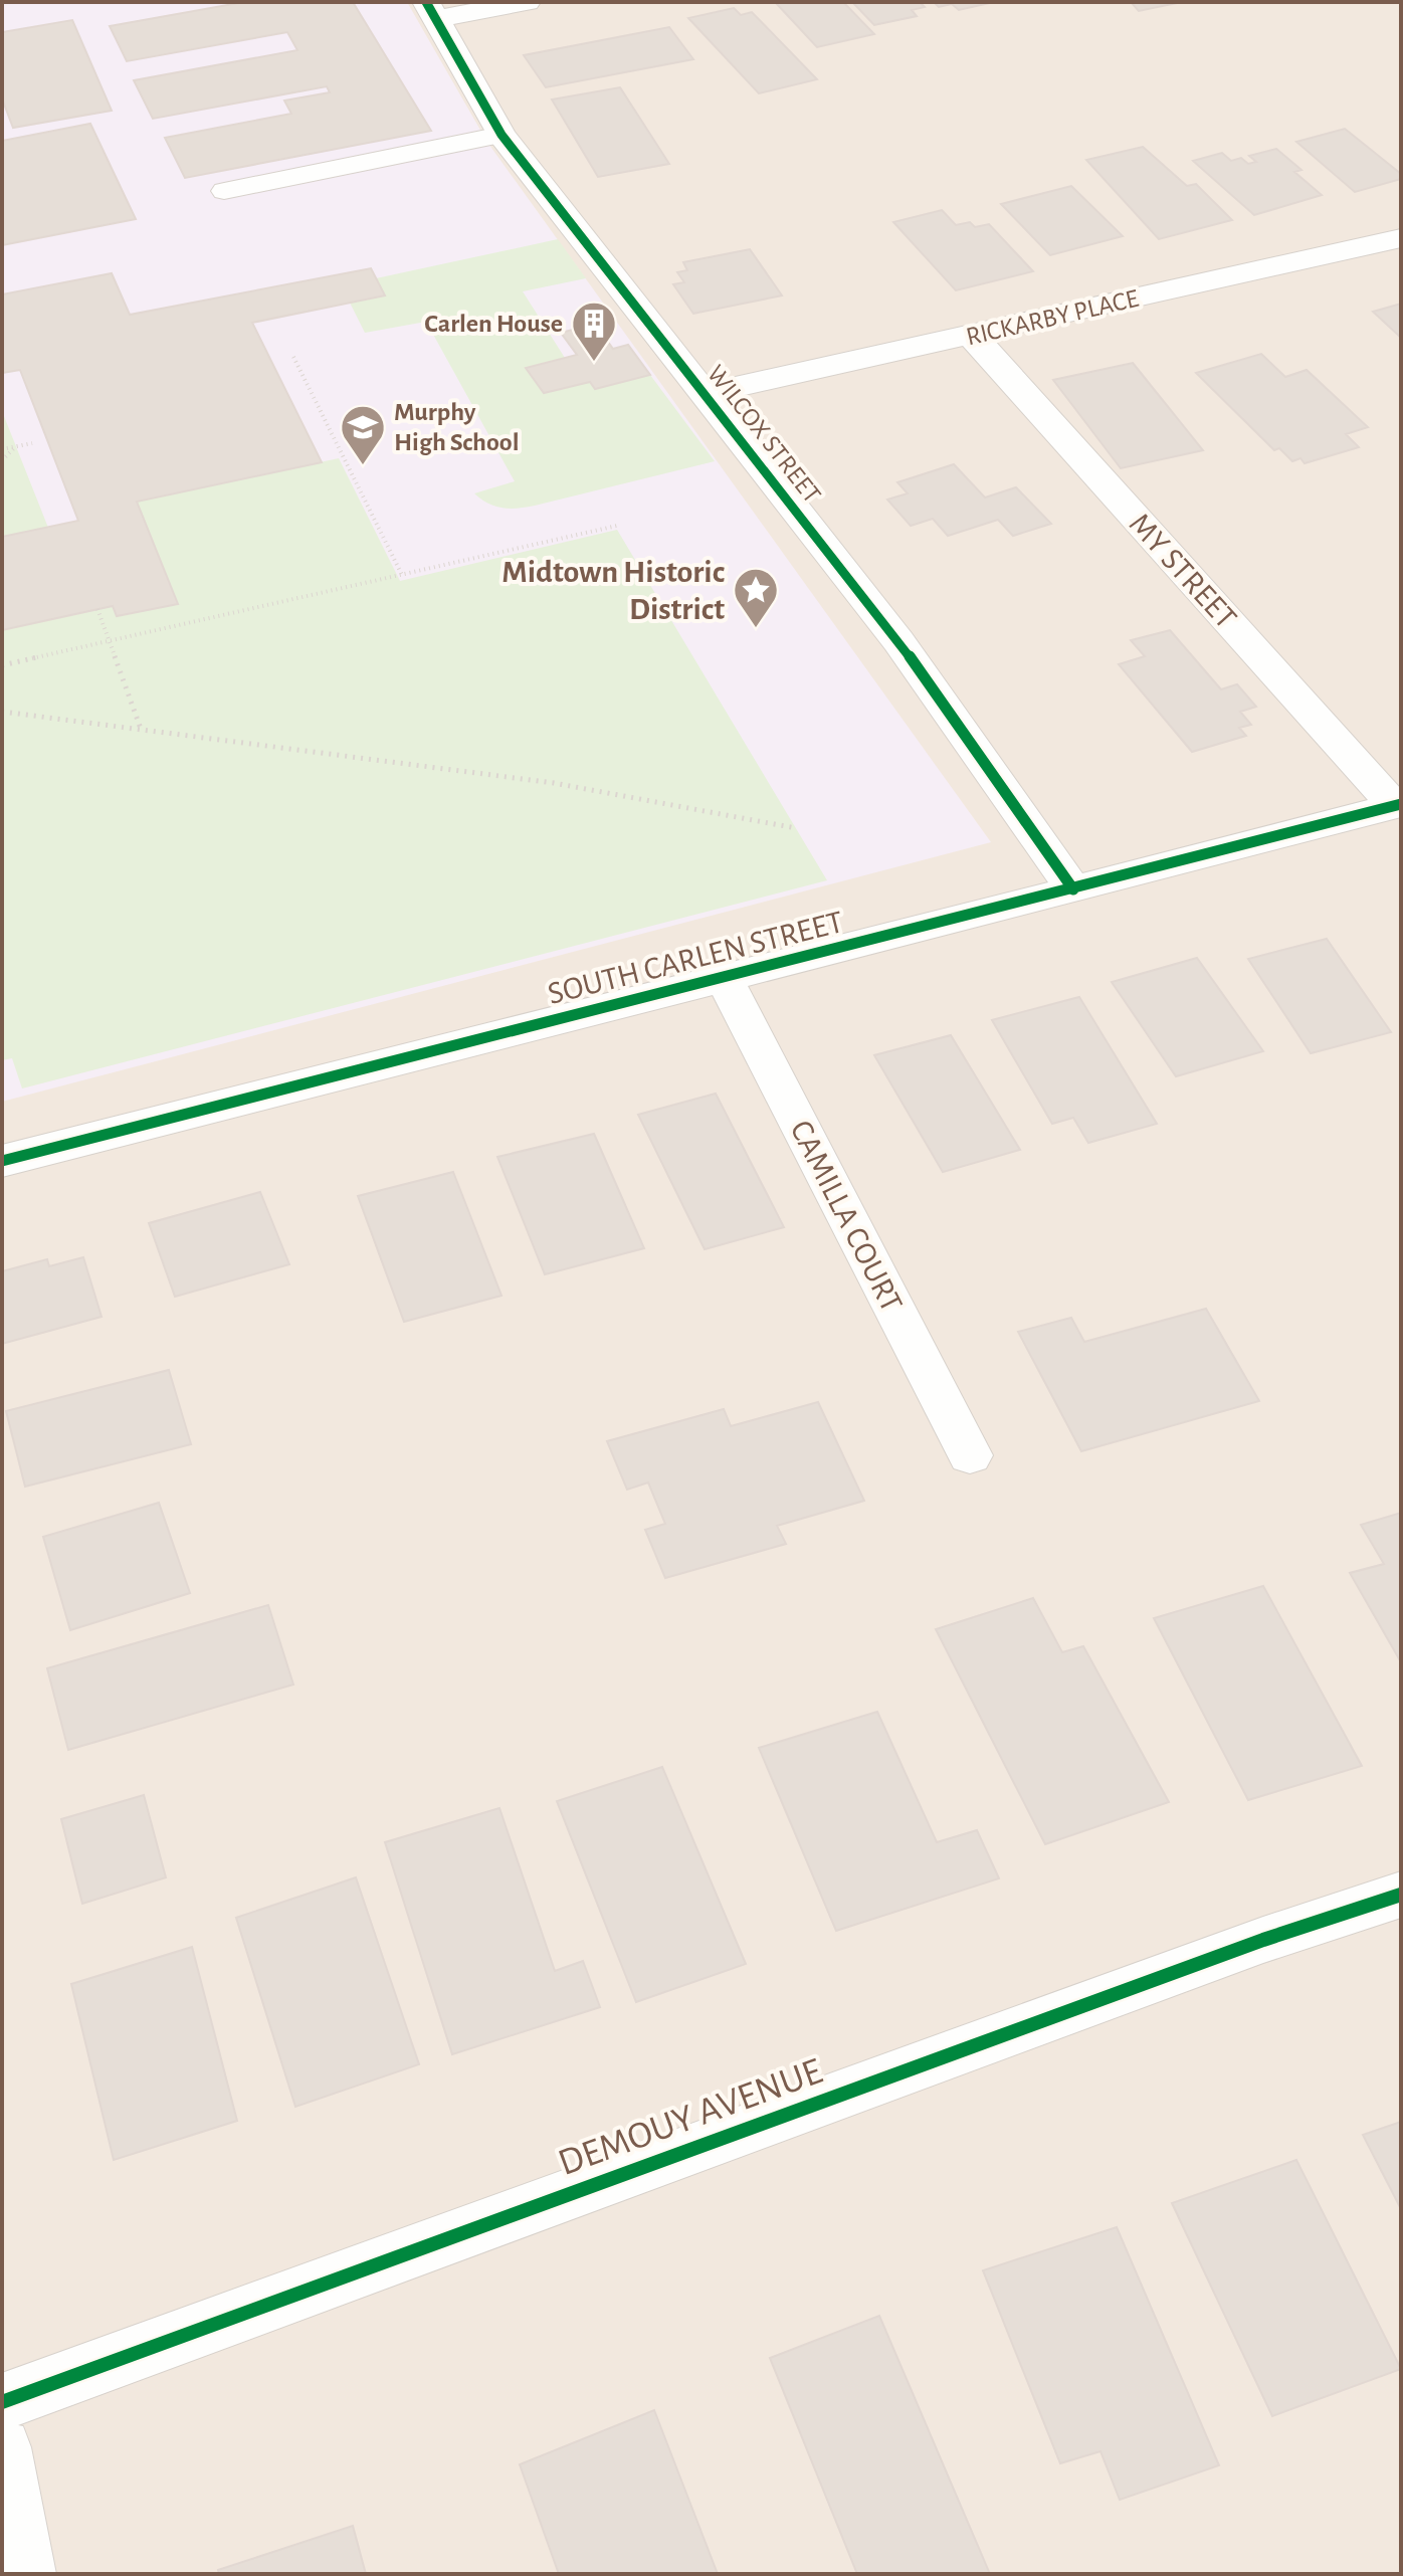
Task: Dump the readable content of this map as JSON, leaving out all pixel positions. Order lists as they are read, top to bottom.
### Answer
{
  "streets": {
    "street": [
      "RICKARBY PLACE",
      "WILCOX STREET",
      "MY STREET",
      "SOUTH CARLEN STREET",
      "CAMILLA COURT",
      "DEMOUY AVENUE"
    ]
  },
  "crossings": [
    ["RICKARBY PLACE", "WILCOX STREET"],
    ["RICKARBY PLACE", "MY STREET"],
    ["WILCOX STREET", "SOUTH CARLEN STREET"],
    ["MY STREET", "SOUTH CARLEN STREET"],
    ["SOUTH CARLEN STREET", "CAMILLA COURT"]
  ],
  "places": {
    "building": ["Carlen House"],
    "school or university": ["Murphy High School"],
    "place": ["Midtown Historic District"]
  }
}
